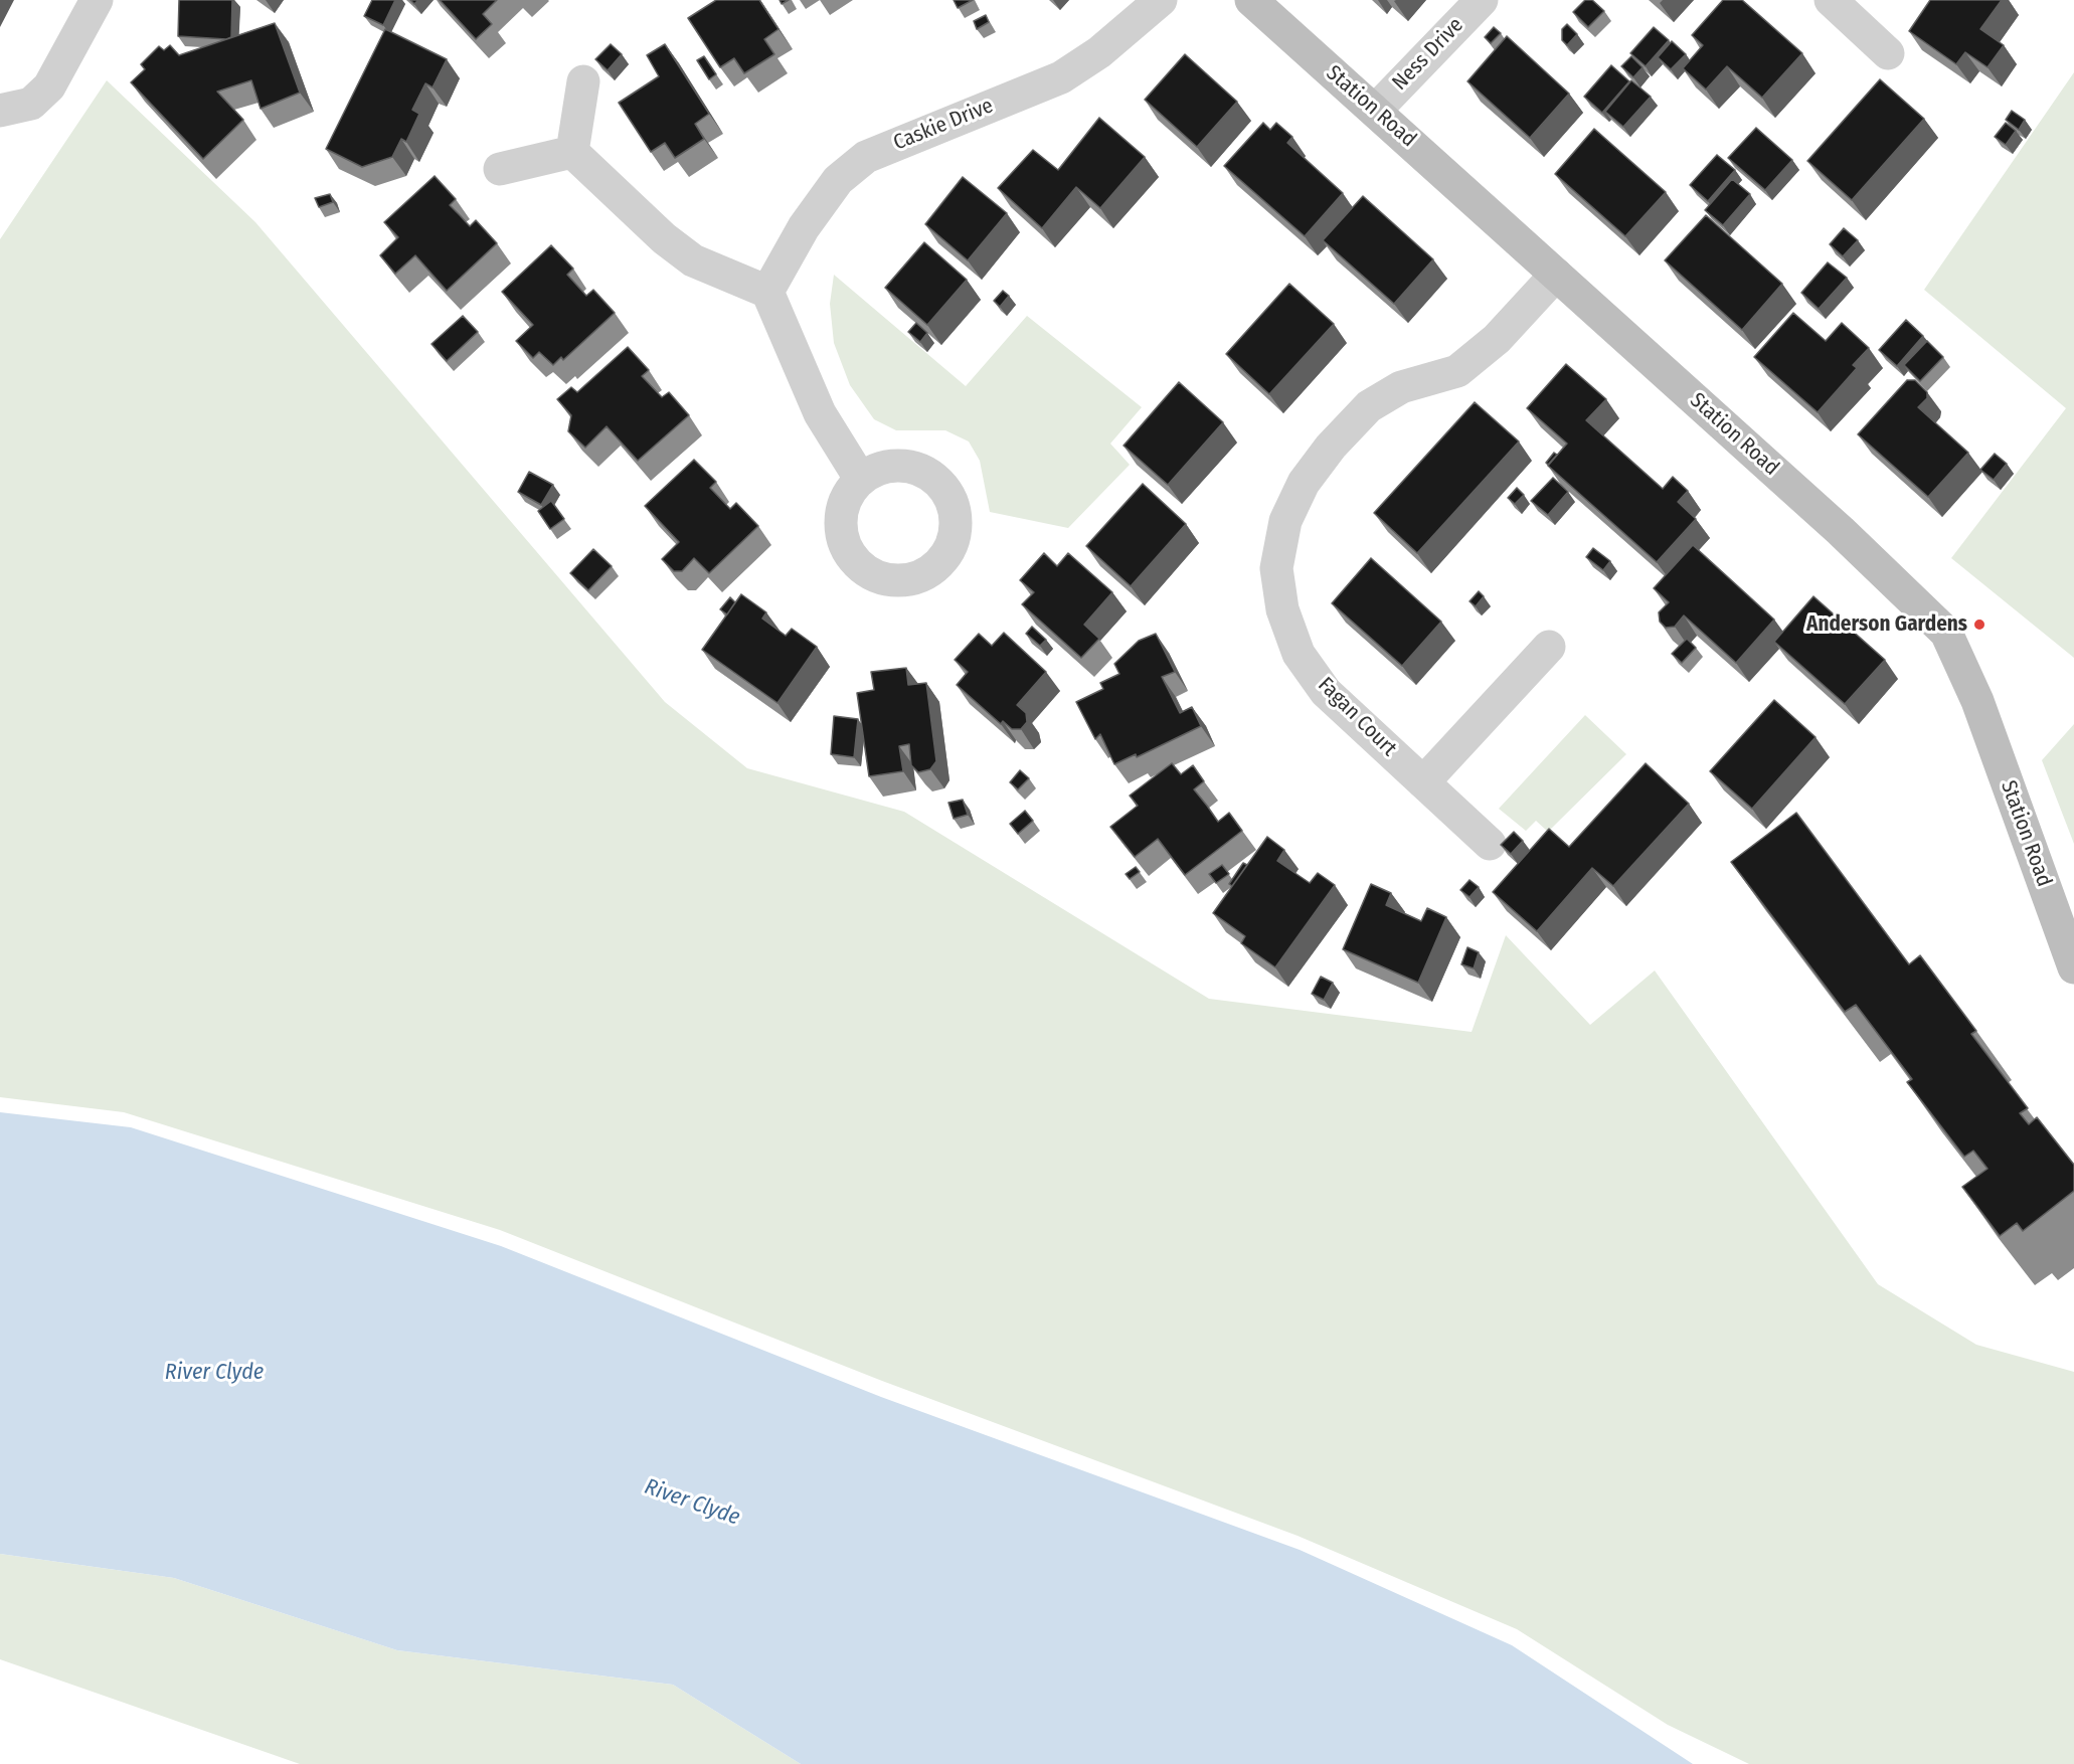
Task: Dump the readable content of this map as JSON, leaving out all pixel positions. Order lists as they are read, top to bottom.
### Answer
{
  "streets": {
    "street": [
      "Ness Drive",
      "Station Road",
      "Caskie Drive",
      "Fagan Court"
    ]
  },
  "crossings": [
    ["Ness Drive", "Station Road"],
    ["Station Road", "Fagan Court"]
  ],
  "water": ["River Clyde"],
  "places": ["Anderson Gardens"]
}
